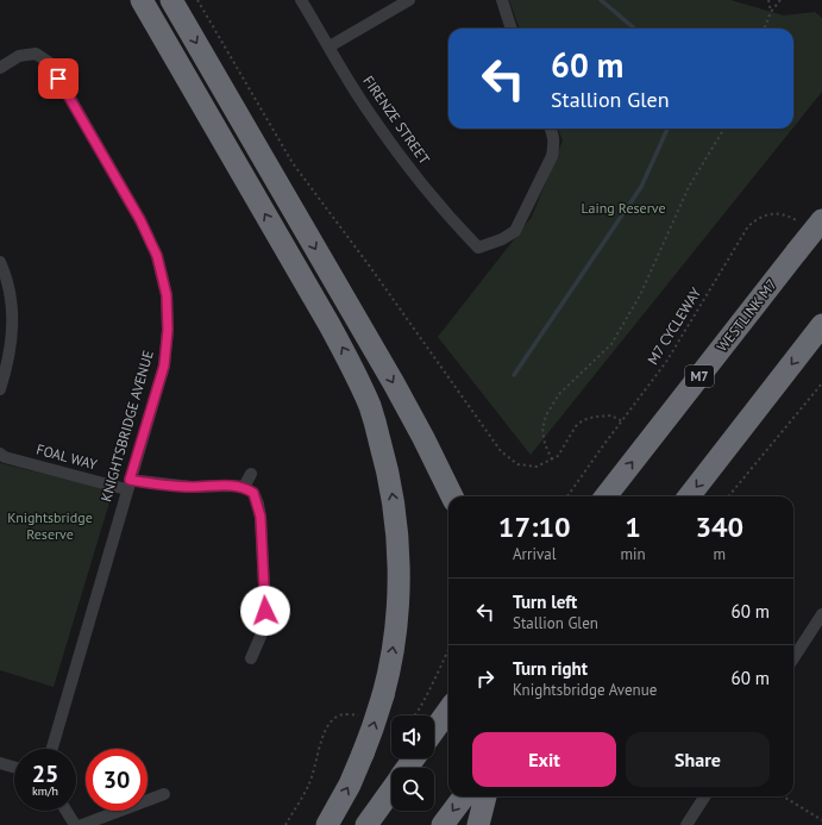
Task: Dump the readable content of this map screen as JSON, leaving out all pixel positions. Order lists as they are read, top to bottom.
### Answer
{
  "streets": {
    "highway": ["WESTLINK M7", "M7"],
    "street": ["FIRENZE STREET", "KNIGHTSBRIDGE AVENUE", "FOAL WAY"],
    "path": ["M7 CYCLEWAY"]
  },
  "crossings": [
    ["WESTLINK M7", "M7 CYCLEWAY"],
    ["KNIGHTSBRIDGE AVENUE", "FOAL WAY"]
  ],
  "parks": ["Laing Reserve", "Knightsbridge Reserve"],
  "page": {
    "turn": ["60 m", "Stallion Glen"],
    "eta": [
      "17:10",
      "Arrival",
      "1",
      "min",
      "340",
      "m"
    ],
    "list": [
      {
        "name": "Turn left",
        "note": "Stallion Glen",
        "value": "60 m"
      },
      {
        "name": "Turn right",
        "note": "Knightsbridge Avenue",
        "value": "60 m"
      }
    ],
    "buttons": ["Exit", "Share"],
    "speed": "25 km/h",
    "limit": "30"
  }
}
